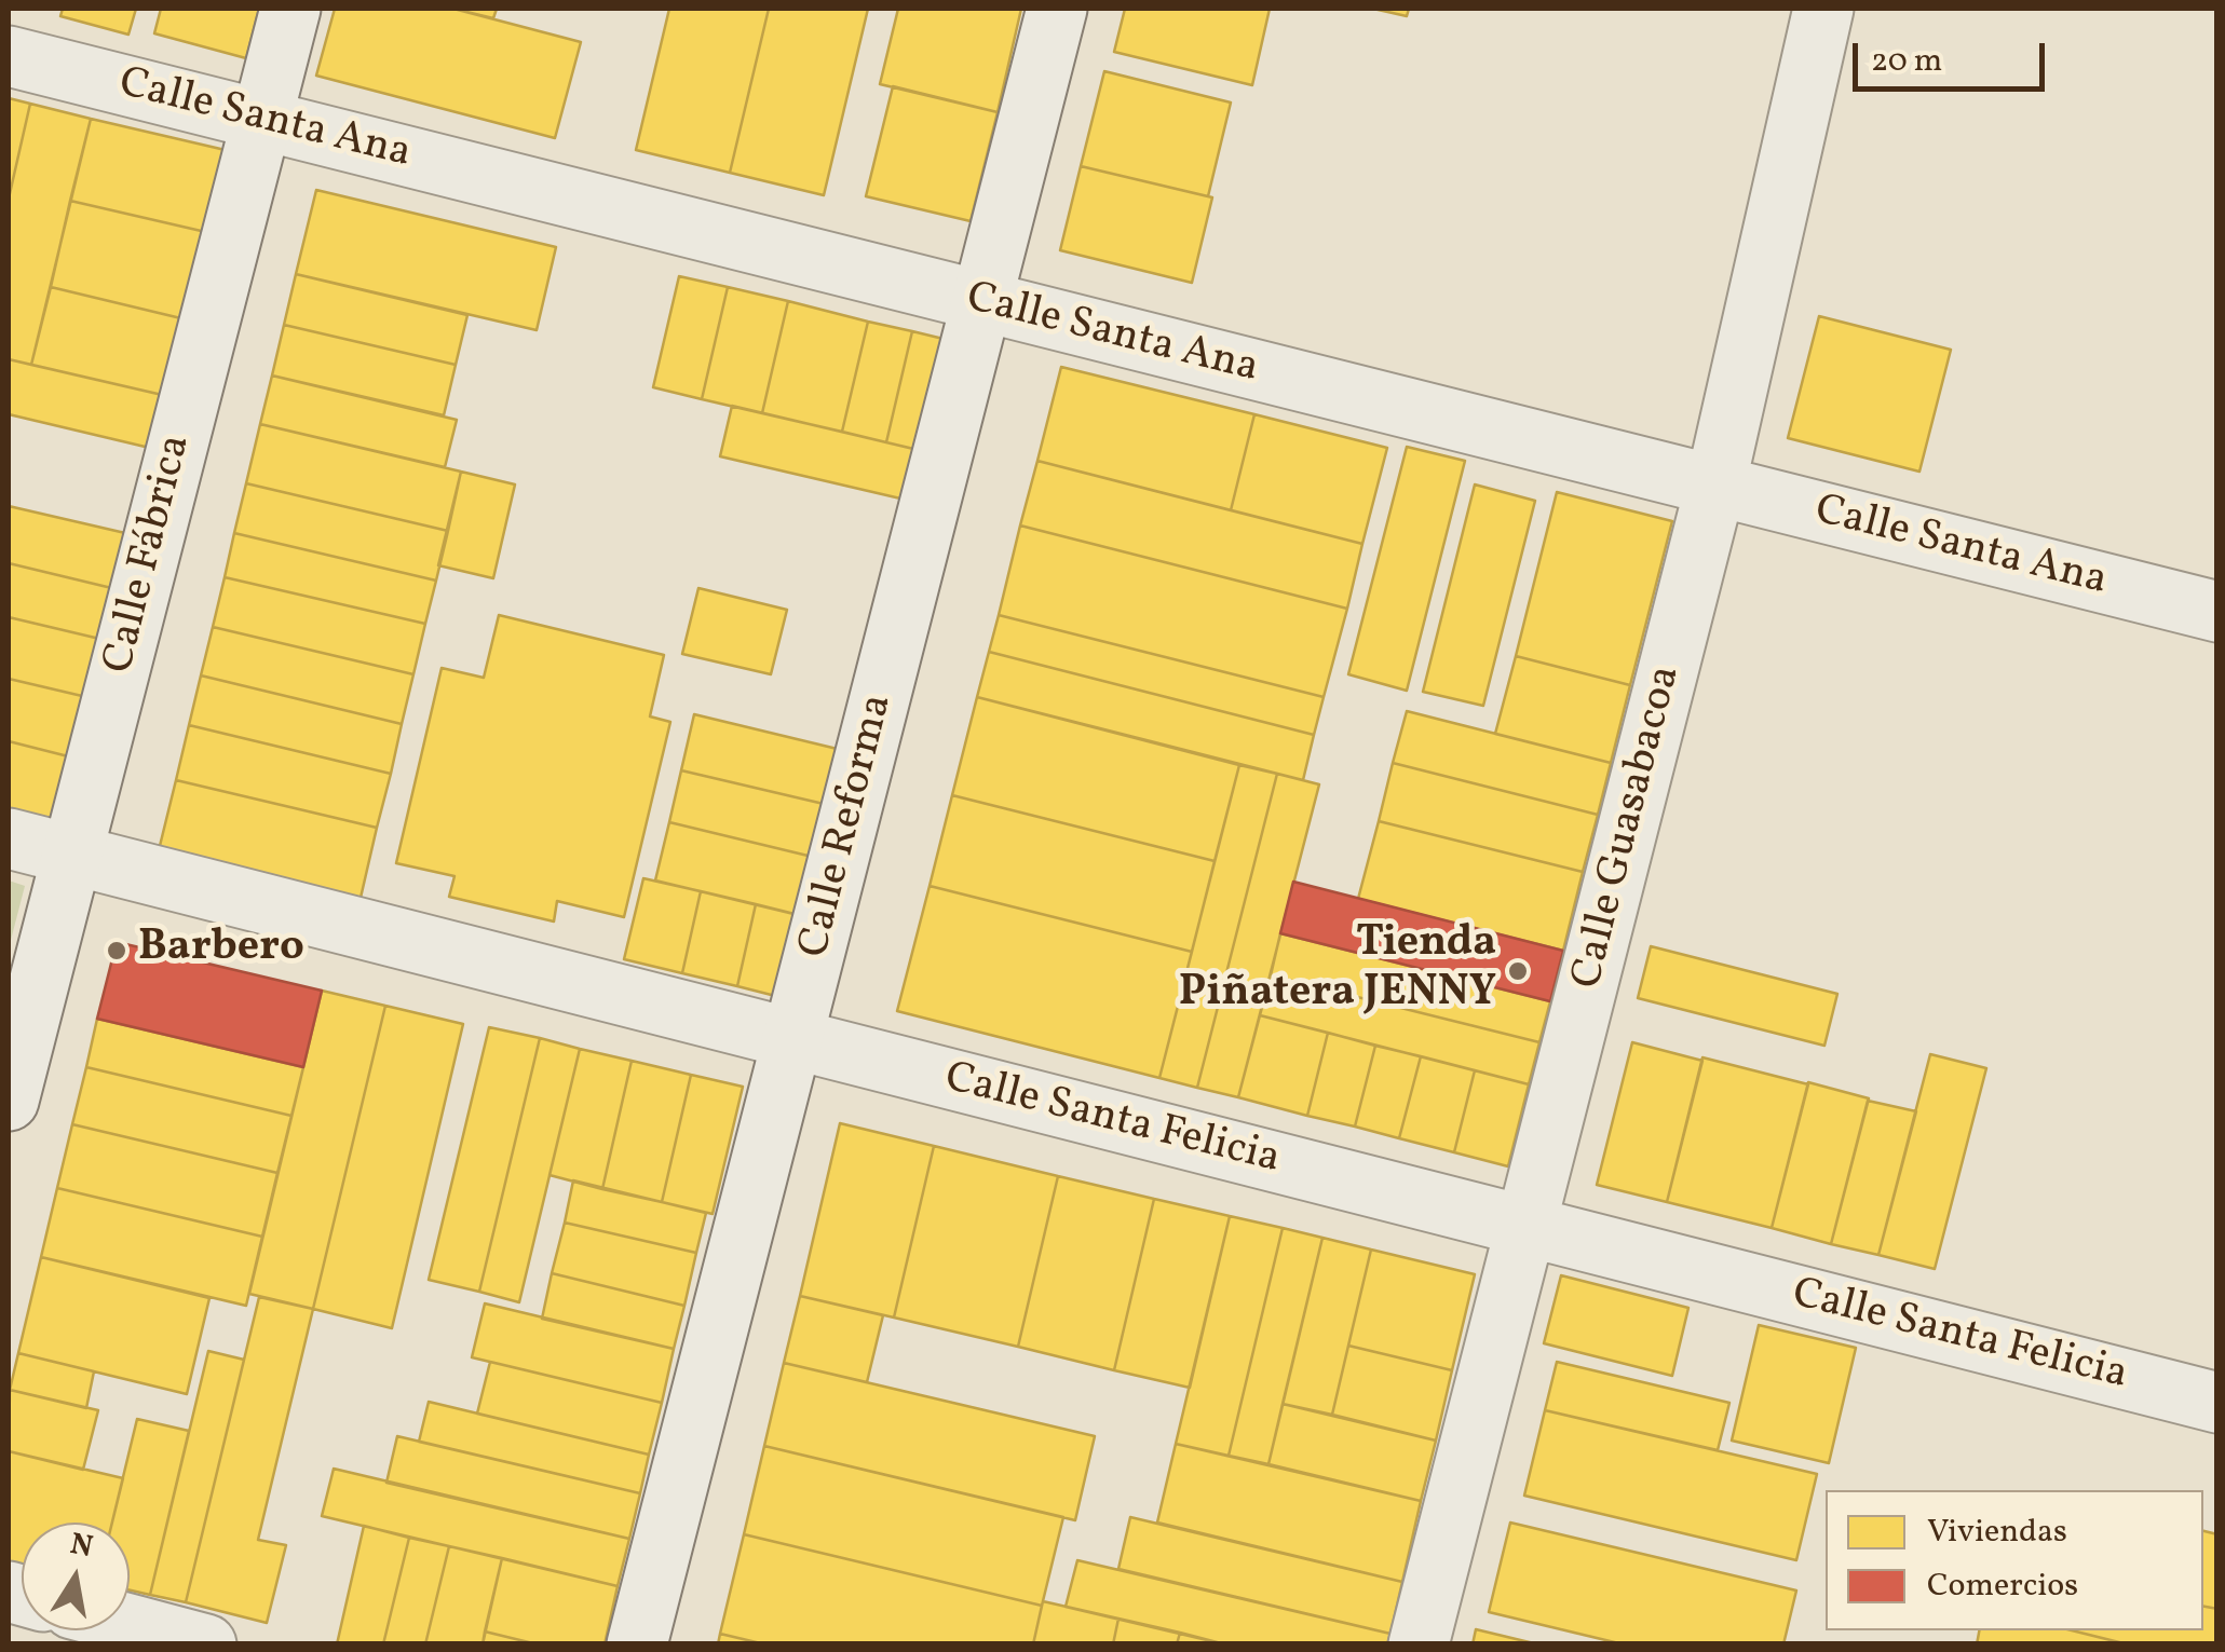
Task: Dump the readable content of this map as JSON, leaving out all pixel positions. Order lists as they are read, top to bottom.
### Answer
{
  "streets": {
    "street": [
      "Calle Santa Ana",
      "Calle Fábrica",
      "Calle Reforma",
      "Calle Guasabacoa",
      "Calle Santa Felicia"
    ]
  },
  "crossings": [
    ["Calle Santa Ana", "Calle Fábrica"],
    ["Calle Santa Ana", "Calle Reforma"],
    ["Calle Santa Ana", "Calle Guasabacoa"],
    ["Calle Fábrica", "Calle Santa Felicia"],
    ["Calle Reforma", "Calle Santa Felicia"],
    ["Calle Guasabacoa", "Calle Santa Felicia"]
  ],
  "places": ["Barbero", "Tienda Piñatera JENNY"],
  "legend": ["Viviendas", "Comercios"],
  "scale_bar": "20 m",
  "north": "top"
}
